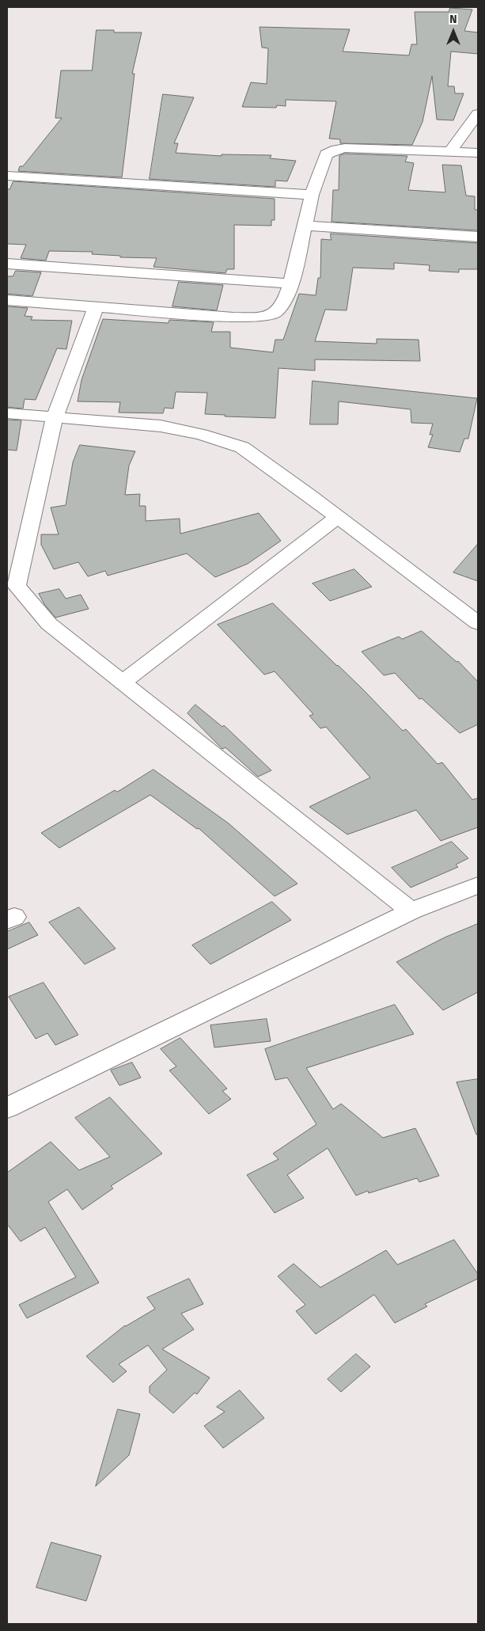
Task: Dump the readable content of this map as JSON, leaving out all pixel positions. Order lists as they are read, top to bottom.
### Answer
{
  "north": "top"
}
